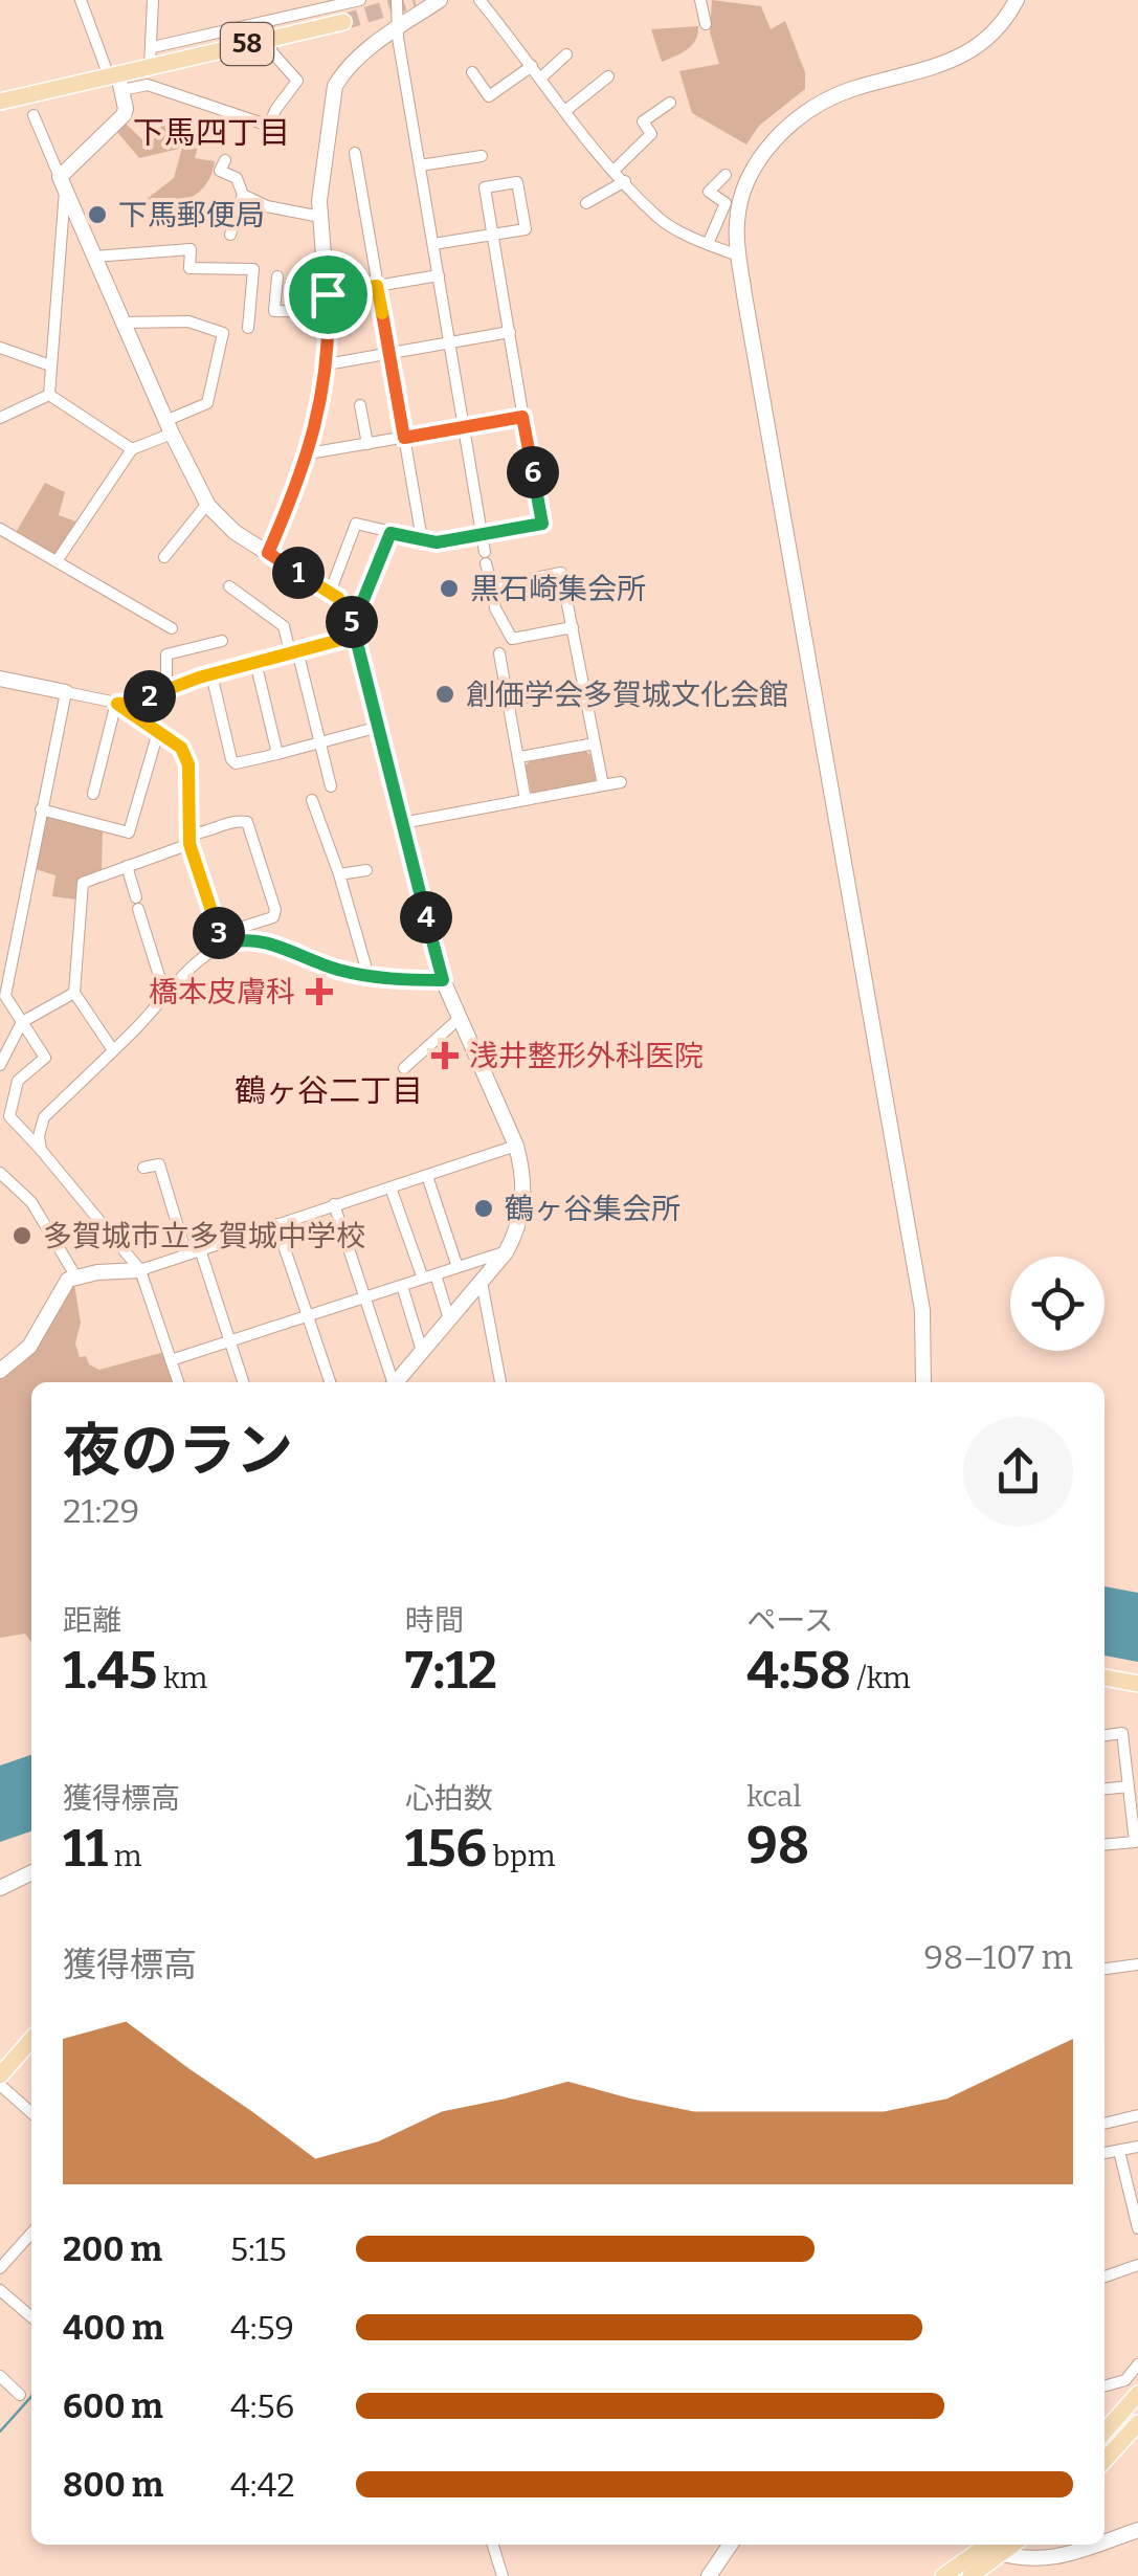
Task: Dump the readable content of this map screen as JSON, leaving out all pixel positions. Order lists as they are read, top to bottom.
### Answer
{
  "streets": {
    "main road": ["58"]
  },
  "districts": ["下馬四丁目", "鶴ヶ谷二丁目"],
  "places": {
    "other": [
      "下馬郵便局",
      "黒石崎集会所",
      "創価学会多賀城文化会館",
      "鶴ヶ谷集会所",
      "多賀城市立多賀城中学校"
    ],
    "health": ["橋本皮膚科", "浅井整形外科医院"]
  },
  "page": {
    "pins": [
      "6",
      "1",
      "5",
      "2",
      "4",
      "3"
    ],
    "heading": ["夜のラン", "21:29"],
    "stats": [
      ["距離", "1.45 km"],
      ["時間", "7:12"],
      ["ペース", "4:58 /km"],
      ["獲得標高", "11 m"],
      ["心拍数", "156 bpm"],
      ["kcal", "98"]
    ],
    "chart": ["獲得標高", "98–107 m"],
    "list": [
      {
        "name": "200 m",
        "note": "5:15"
      },
      {
        "name": "400 m",
        "note": "4:59"
      },
      {
        "name": "600 m",
        "note": "4:56"
      },
      {
        "name": "800 m",
        "note": "4:42"
      }
    ]
  }
}
